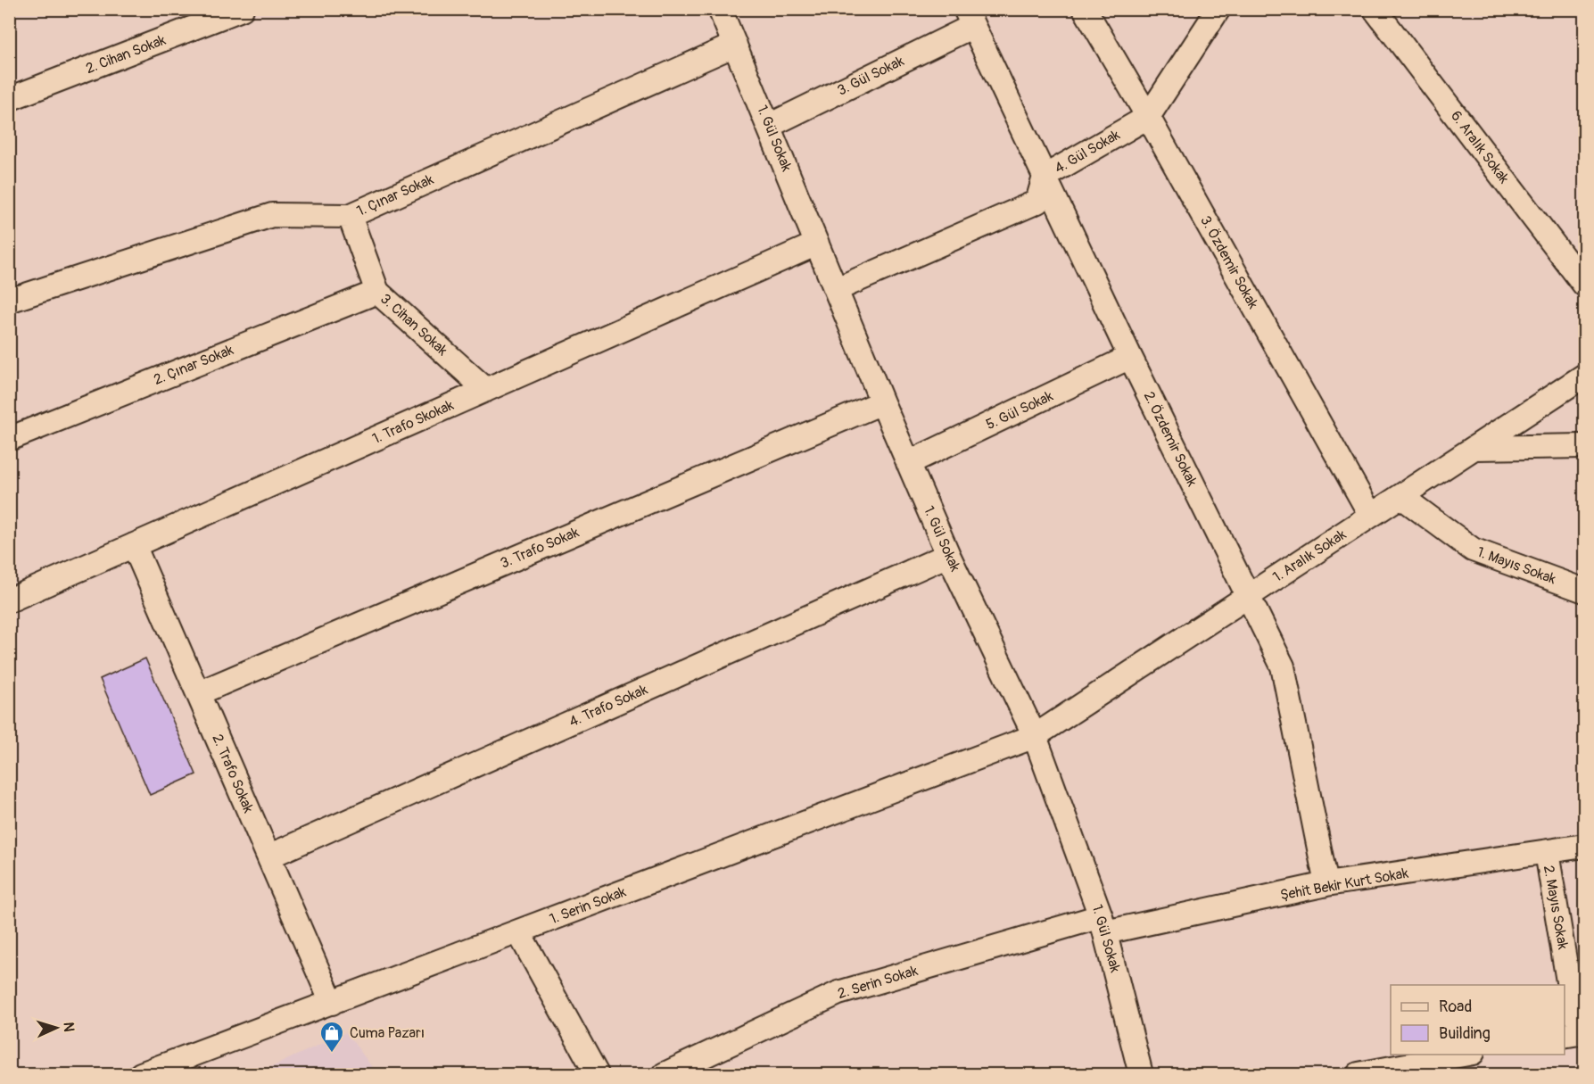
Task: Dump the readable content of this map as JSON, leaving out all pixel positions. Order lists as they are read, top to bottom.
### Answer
{
  "streets": {
    "street": [
      "2. Cihan Sokak",
      "3. Gül Sokak",
      "1. Gül Sokak",
      "6. Aralık Sokak",
      "4. Gül Sokak",
      "1. Çınar Sokak",
      "3. Özdemir Sokak",
      "3. Cihan Sokak",
      "2. Çınar Sokak",
      "5. Gül Sokak",
      "1. Trafo Skokak",
      "2. Özdemir Sokak",
      "3. Trafo Sokak",
      "1. Aralık Sokak",
      "1. Mayıs Sokak",
      "4. Trafo Sokak",
      "2. Trafo Sokak",
      "Şehit Bekir Kurt Sokak",
      "1. Serin Sokak",
      "2. Mayıs Sokak",
      "2. Serin Sokak"
    ]
  },
  "crossings": [
    ["3. Gül Sokak", "1. Gül Sokak"],
    ["3. Gül Sokak", "2. Özdemir Sokak"],
    ["1. Gül Sokak", "4. Gül Sokak"],
    ["1. Gül Sokak", "1. Çınar Sokak"],
    ["1. Gül Sokak", "5. Gül Sokak"],
    ["1. Gül Sokak", "1. Trafo Skokak"],
    ["1. Gül Sokak", "3. Trafo Sokak"],
    ["1. Gül Sokak", "1. Aralık Sokak"],
    ["1. Gül Sokak", "4. Trafo Sokak"],
    ["1. Gül Sokak", "Şehit Bekir Kurt Sokak"],
    ["1. Gül Sokak", "1. Serin Sokak"],
    ["1. Gül Sokak", "2. Serin Sokak"],
    ["4. Gül Sokak", "3. Özdemir Sokak"],
    ["4. Gül Sokak", "2. Özdemir Sokak"],
    ["1. Çınar Sokak", "3. Cihan Sokak"],
    ["3. Özdemir Sokak", "1. Aralık Sokak"],
    ["3. Cihan Sokak", "2. Çınar Sokak"],
    ["3. Cihan Sokak", "1. Trafo Skokak"],
    ["5. Gül Sokak", "2. Özdemir Sokak"],
    ["1. Trafo Skokak", "2. Trafo Sokak"],
    ["2. Özdemir Sokak", "1. Aralık Sokak"],
    ["2. Özdemir Sokak", "Şehit Bekir Kurt Sokak"],
    ["3. Trafo Sokak", "2. Trafo Sokak"],
    ["1. Aralık Sokak", "1. Mayıs Sokak"],
    ["1. Aralık Sokak", "1. Serin Sokak"],
    ["4. Trafo Sokak", "2. Trafo Sokak"],
    ["2. Trafo Sokak", "1. Serin Sokak"],
    ["Şehit Bekir Kurt Sokak", "2. Mayıs Sokak"],
    ["Şehit Bekir Kurt Sokak", "2. Serin Sokak"]
  ],
  "places": {
    "shop": ["Cuma Pazarı"]
  },
  "legend": ["Road", "Building"],
  "north": "right"
}
